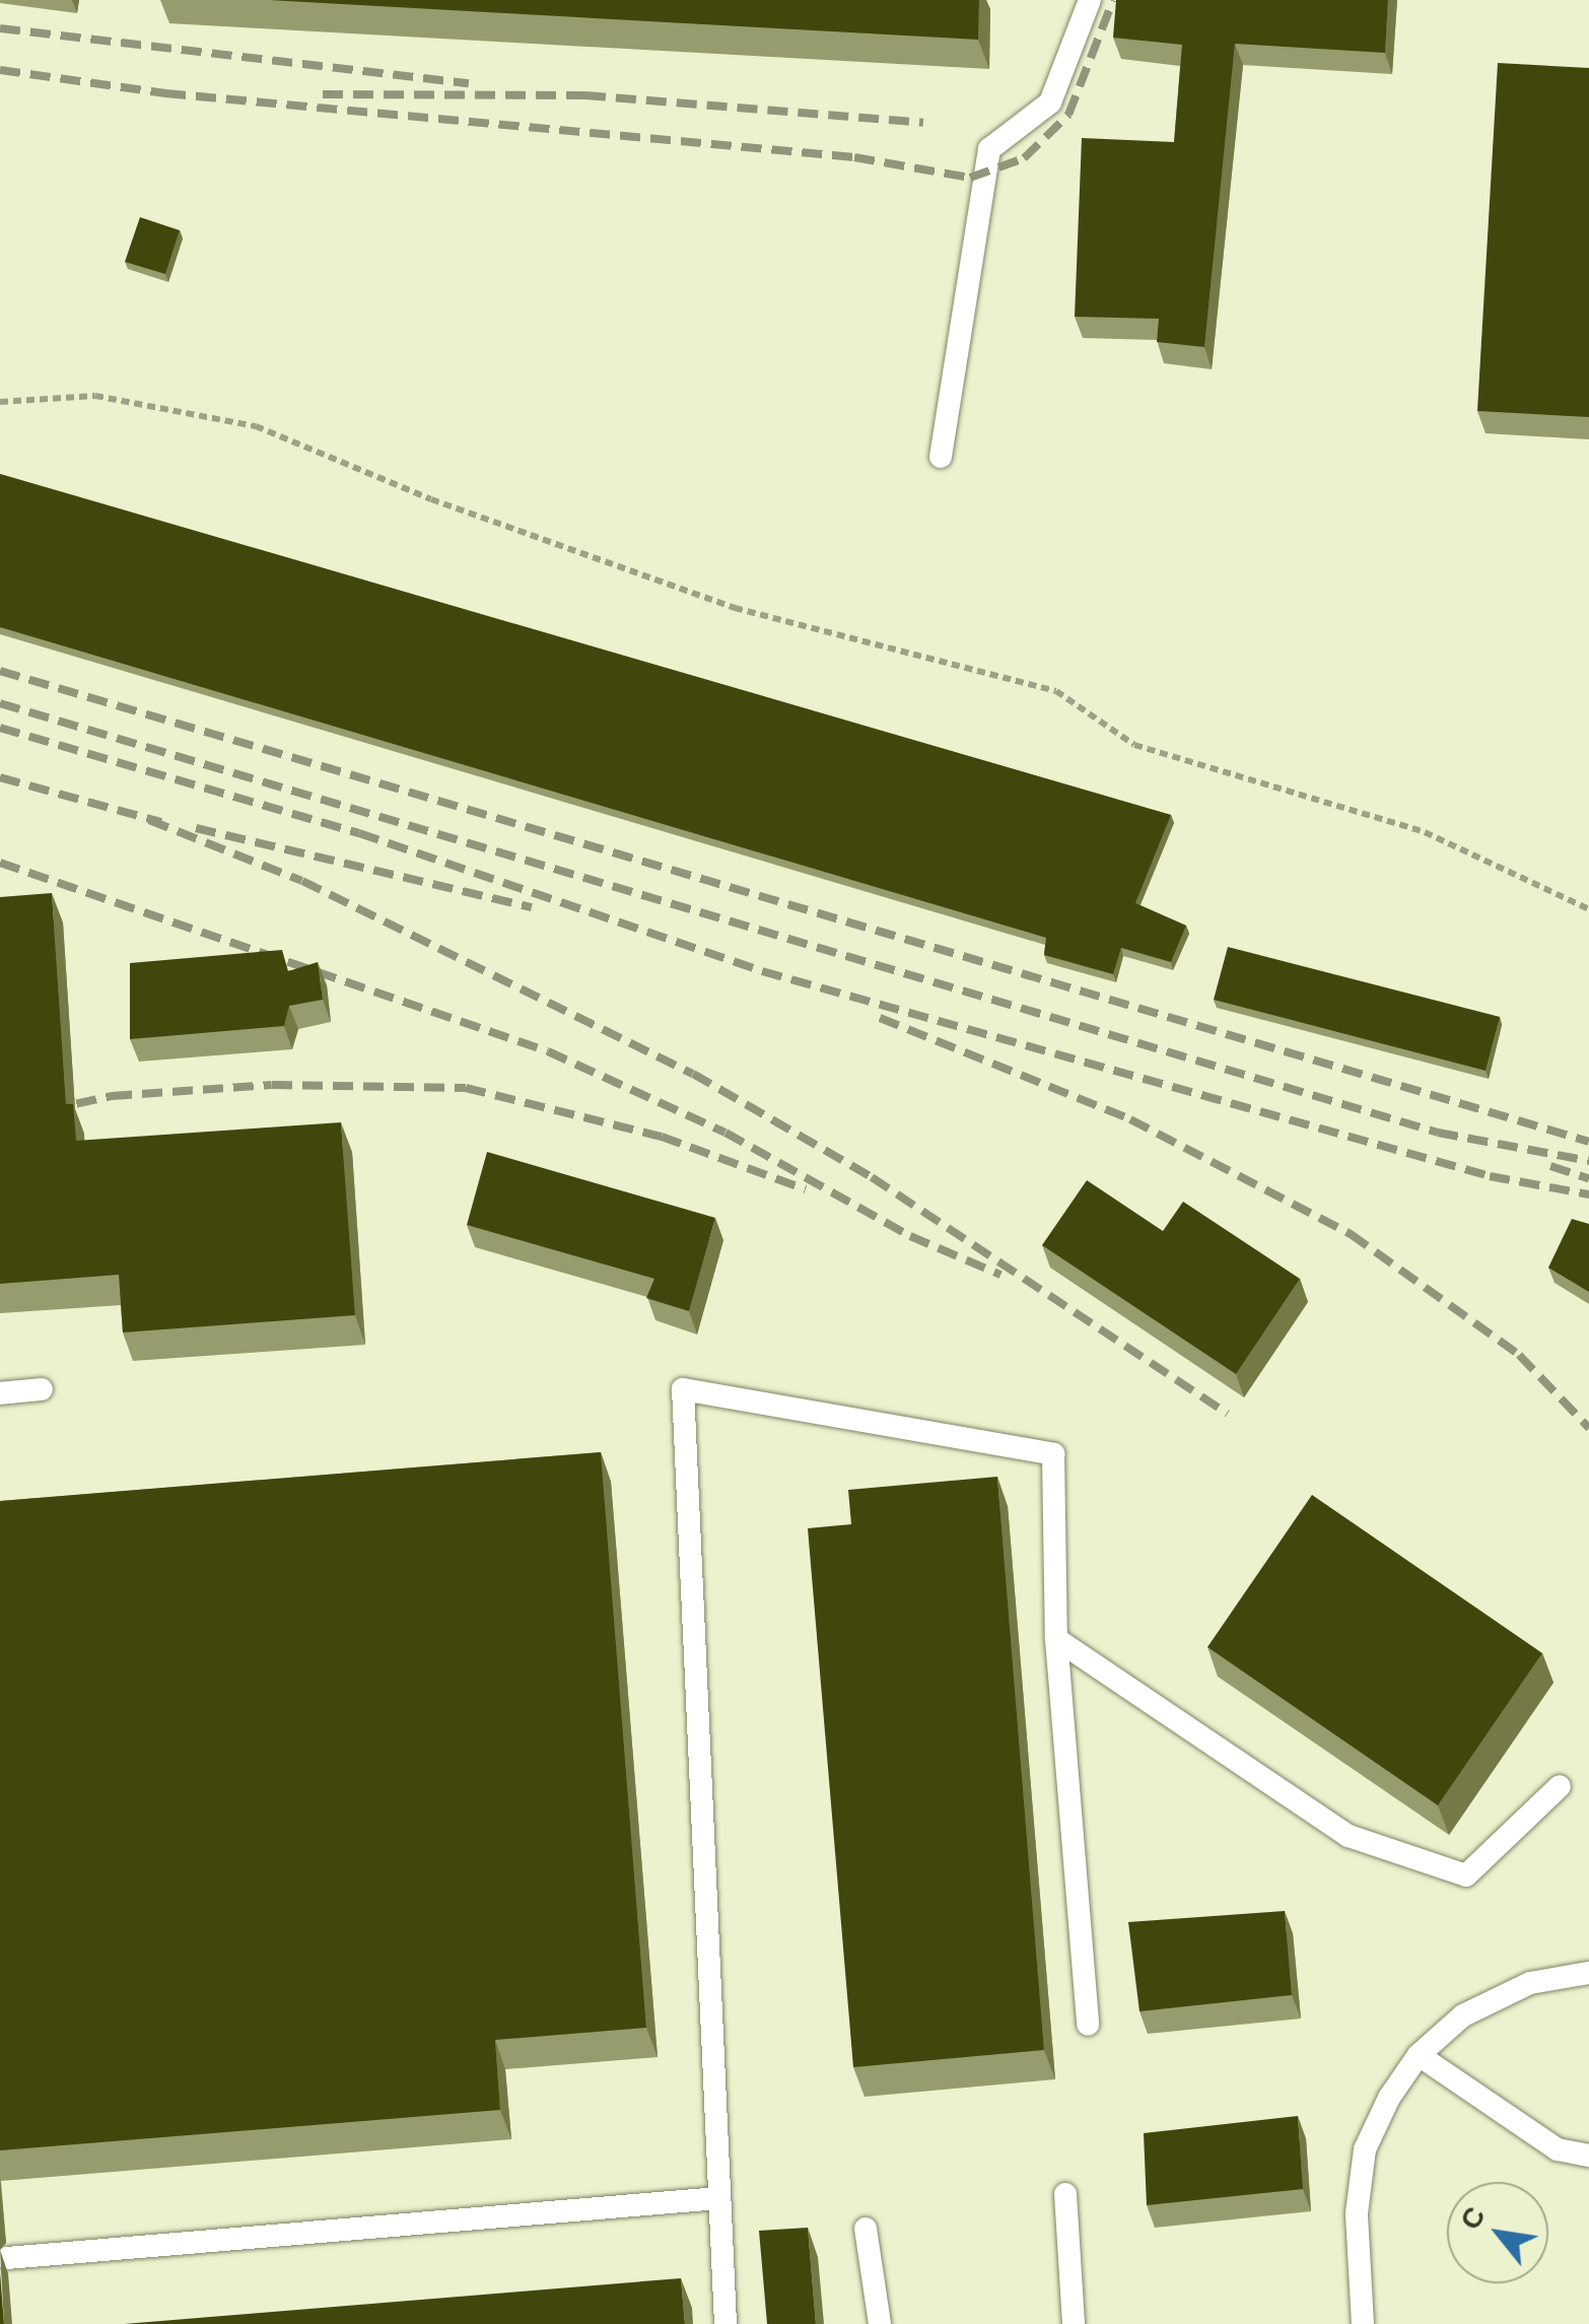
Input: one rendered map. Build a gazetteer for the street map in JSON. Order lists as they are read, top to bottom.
{
  "north": "top left"
}
